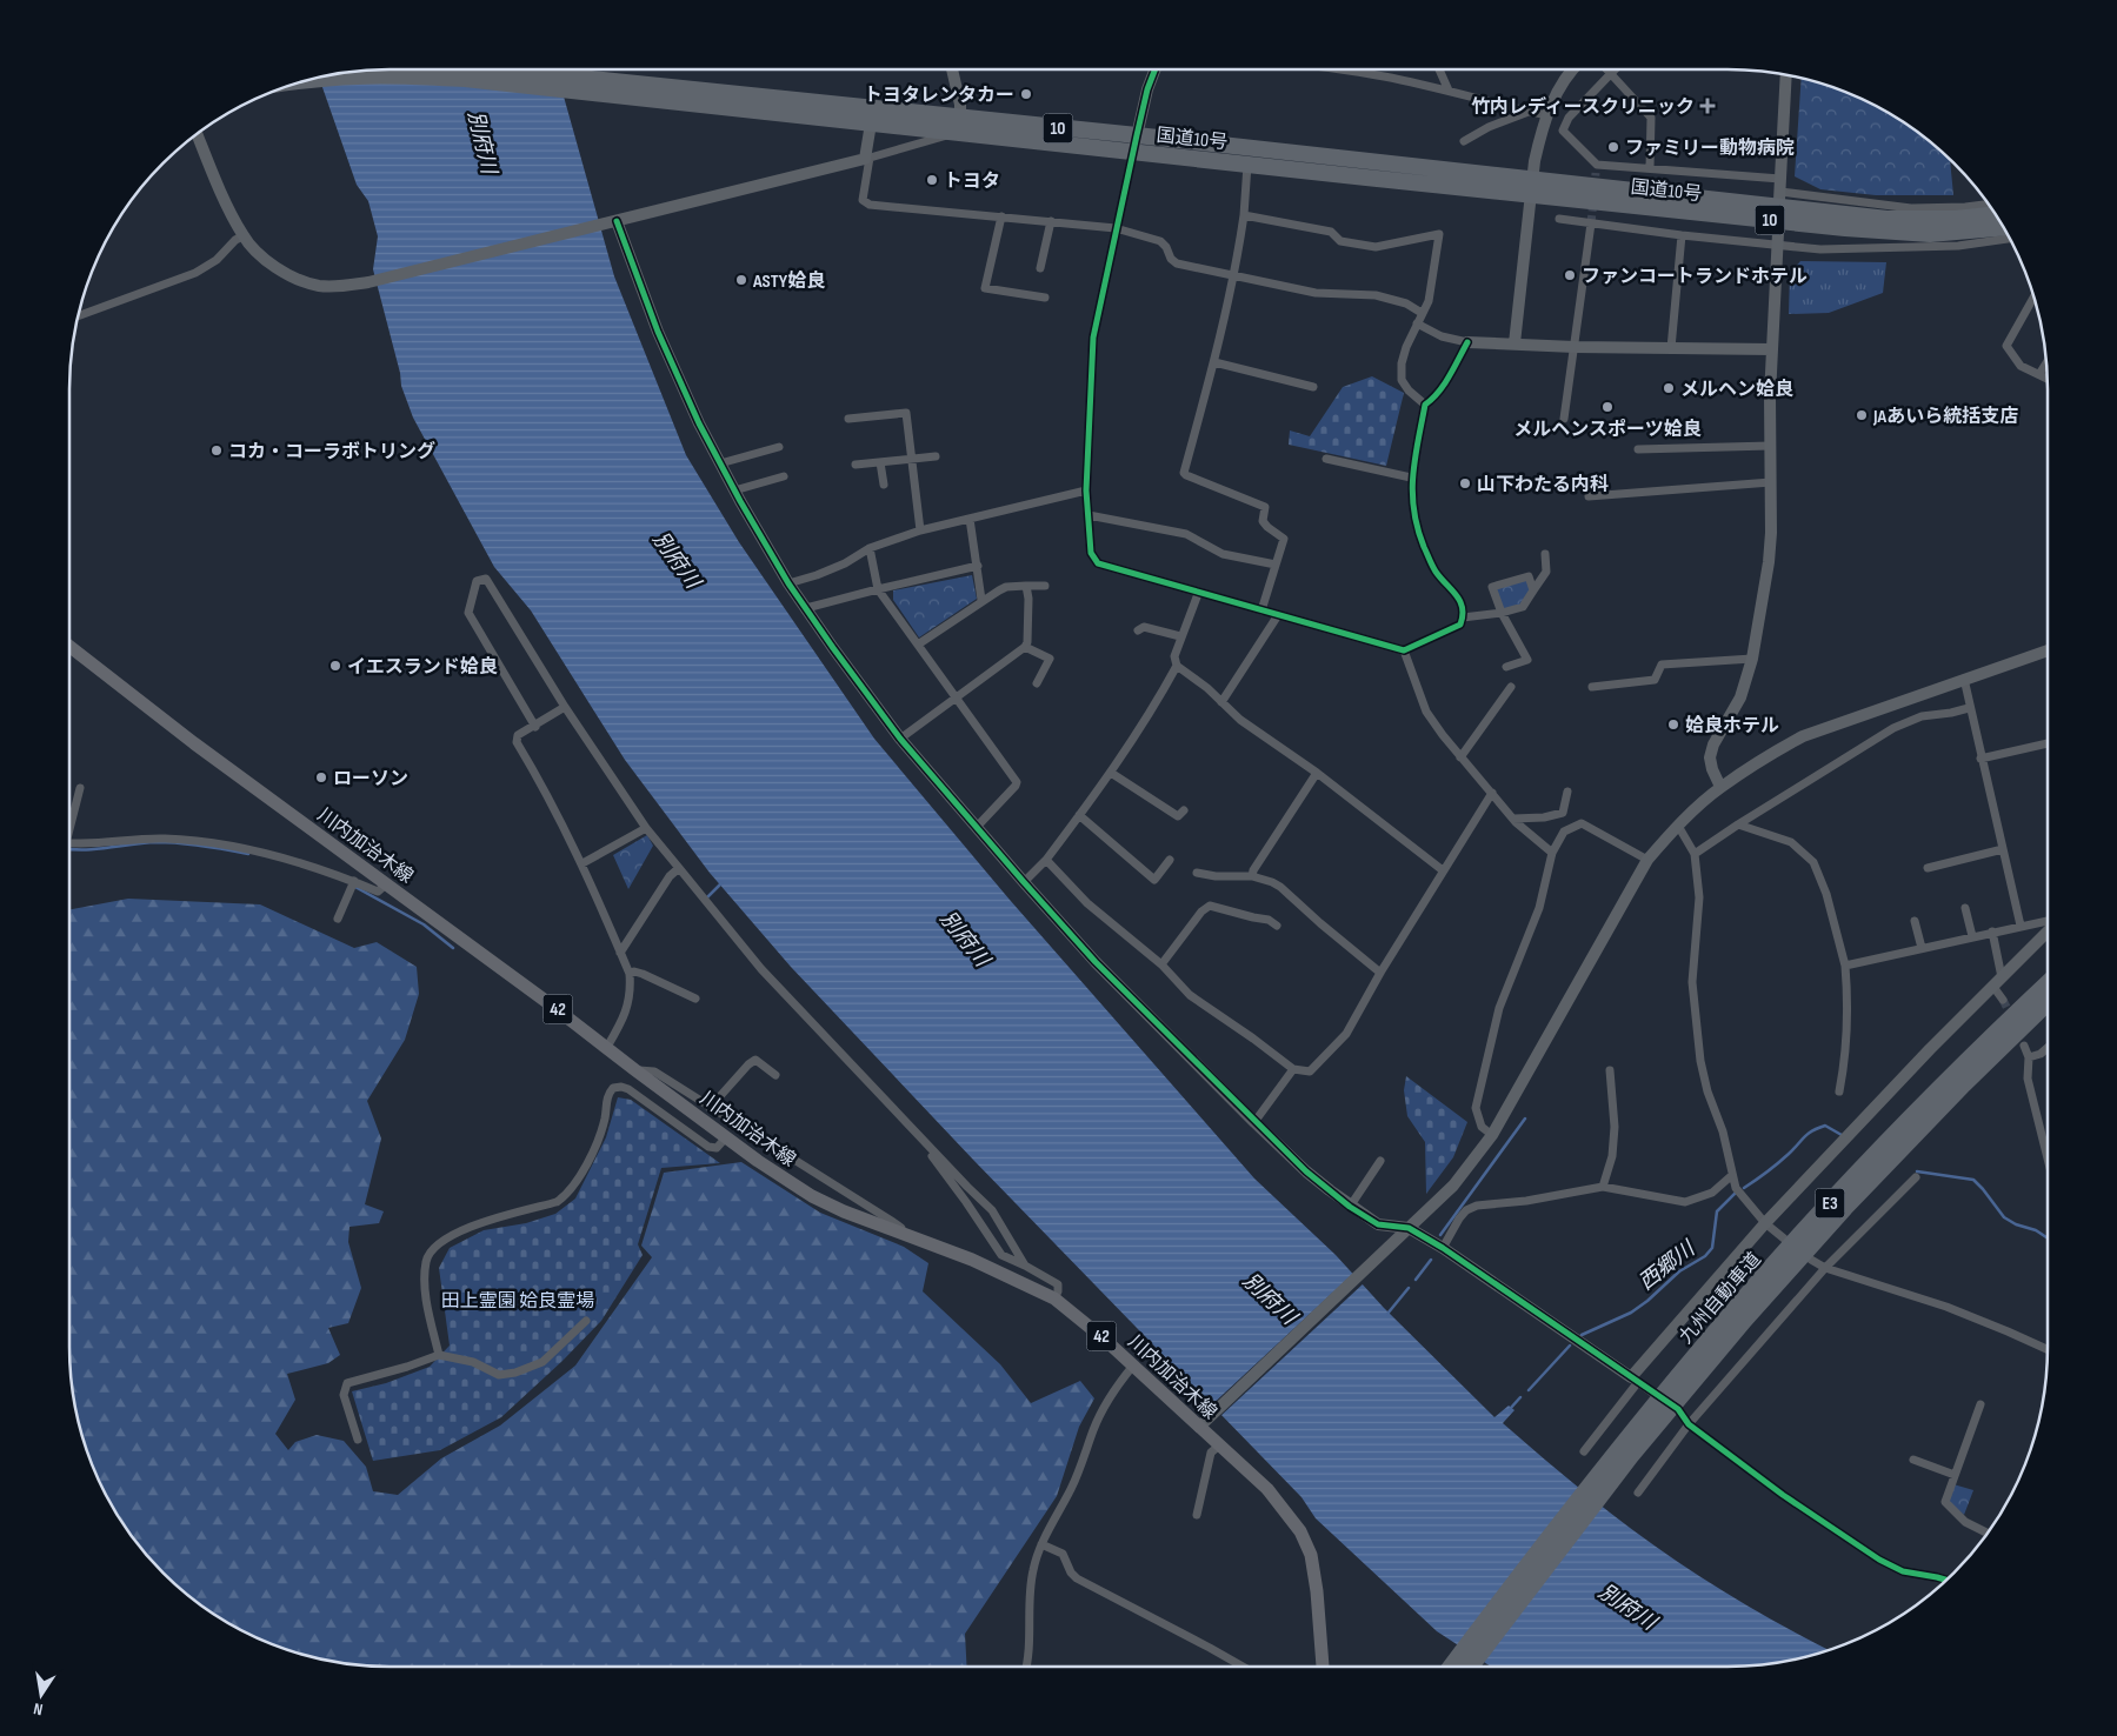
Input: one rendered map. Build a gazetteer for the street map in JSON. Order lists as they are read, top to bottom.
{
  "streets": {
    "highway": [
      "10",
      "国道10号",
      "E3",
      "九州自動車道"
    ],
    "main road": ["川内加治木線", "42"]
  },
  "water": ["別府川", "西郷川"],
  "parks": ["田上霊園 姶良霊場"],
  "places": {
    "other": [
      "トヨタレンタカー",
      "ファミリー動物病院",
      "トヨタ",
      "ファンコートランドホテル",
      "ASTY姶良",
      "メルヘン姶良",
      "メルヘンスポーツ姶良",
      "JAあいら統括支店",
      "コカ・コーラボトリング",
      "山下わたる内科",
      "イエスランド姶良",
      "姶良ホテル",
      "ローソン"
    ],
    "health": ["竹内レディースクリニック"]
  },
  "north": "bottom"
}
